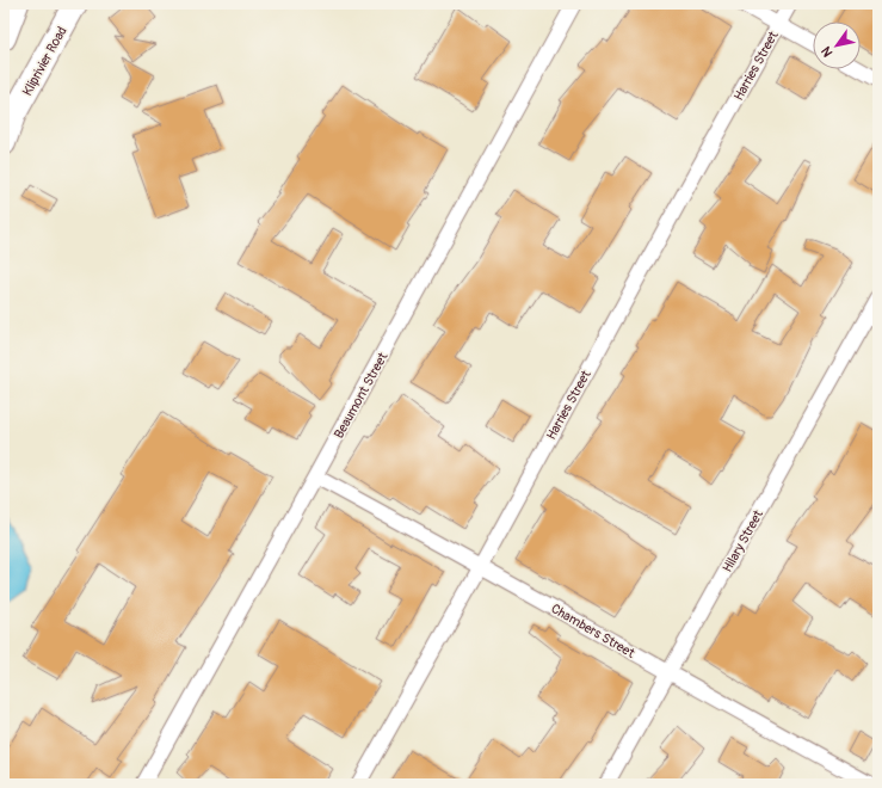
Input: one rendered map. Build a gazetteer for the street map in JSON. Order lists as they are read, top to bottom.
{
  "streets": {
    "main road": ["Kliprivier Road"],
    "street": [
      "Harries Street",
      "Beaumont Street",
      "Hilary Street",
      "Chambers Street"
    ]
  },
  "crossings": [
    ["Harries Street", "Chambers Street"],
    ["Beaumont Street", "Chambers Street"],
    ["Hilary Street", "Chambers Street"]
  ],
  "north": "bottom left"
}
